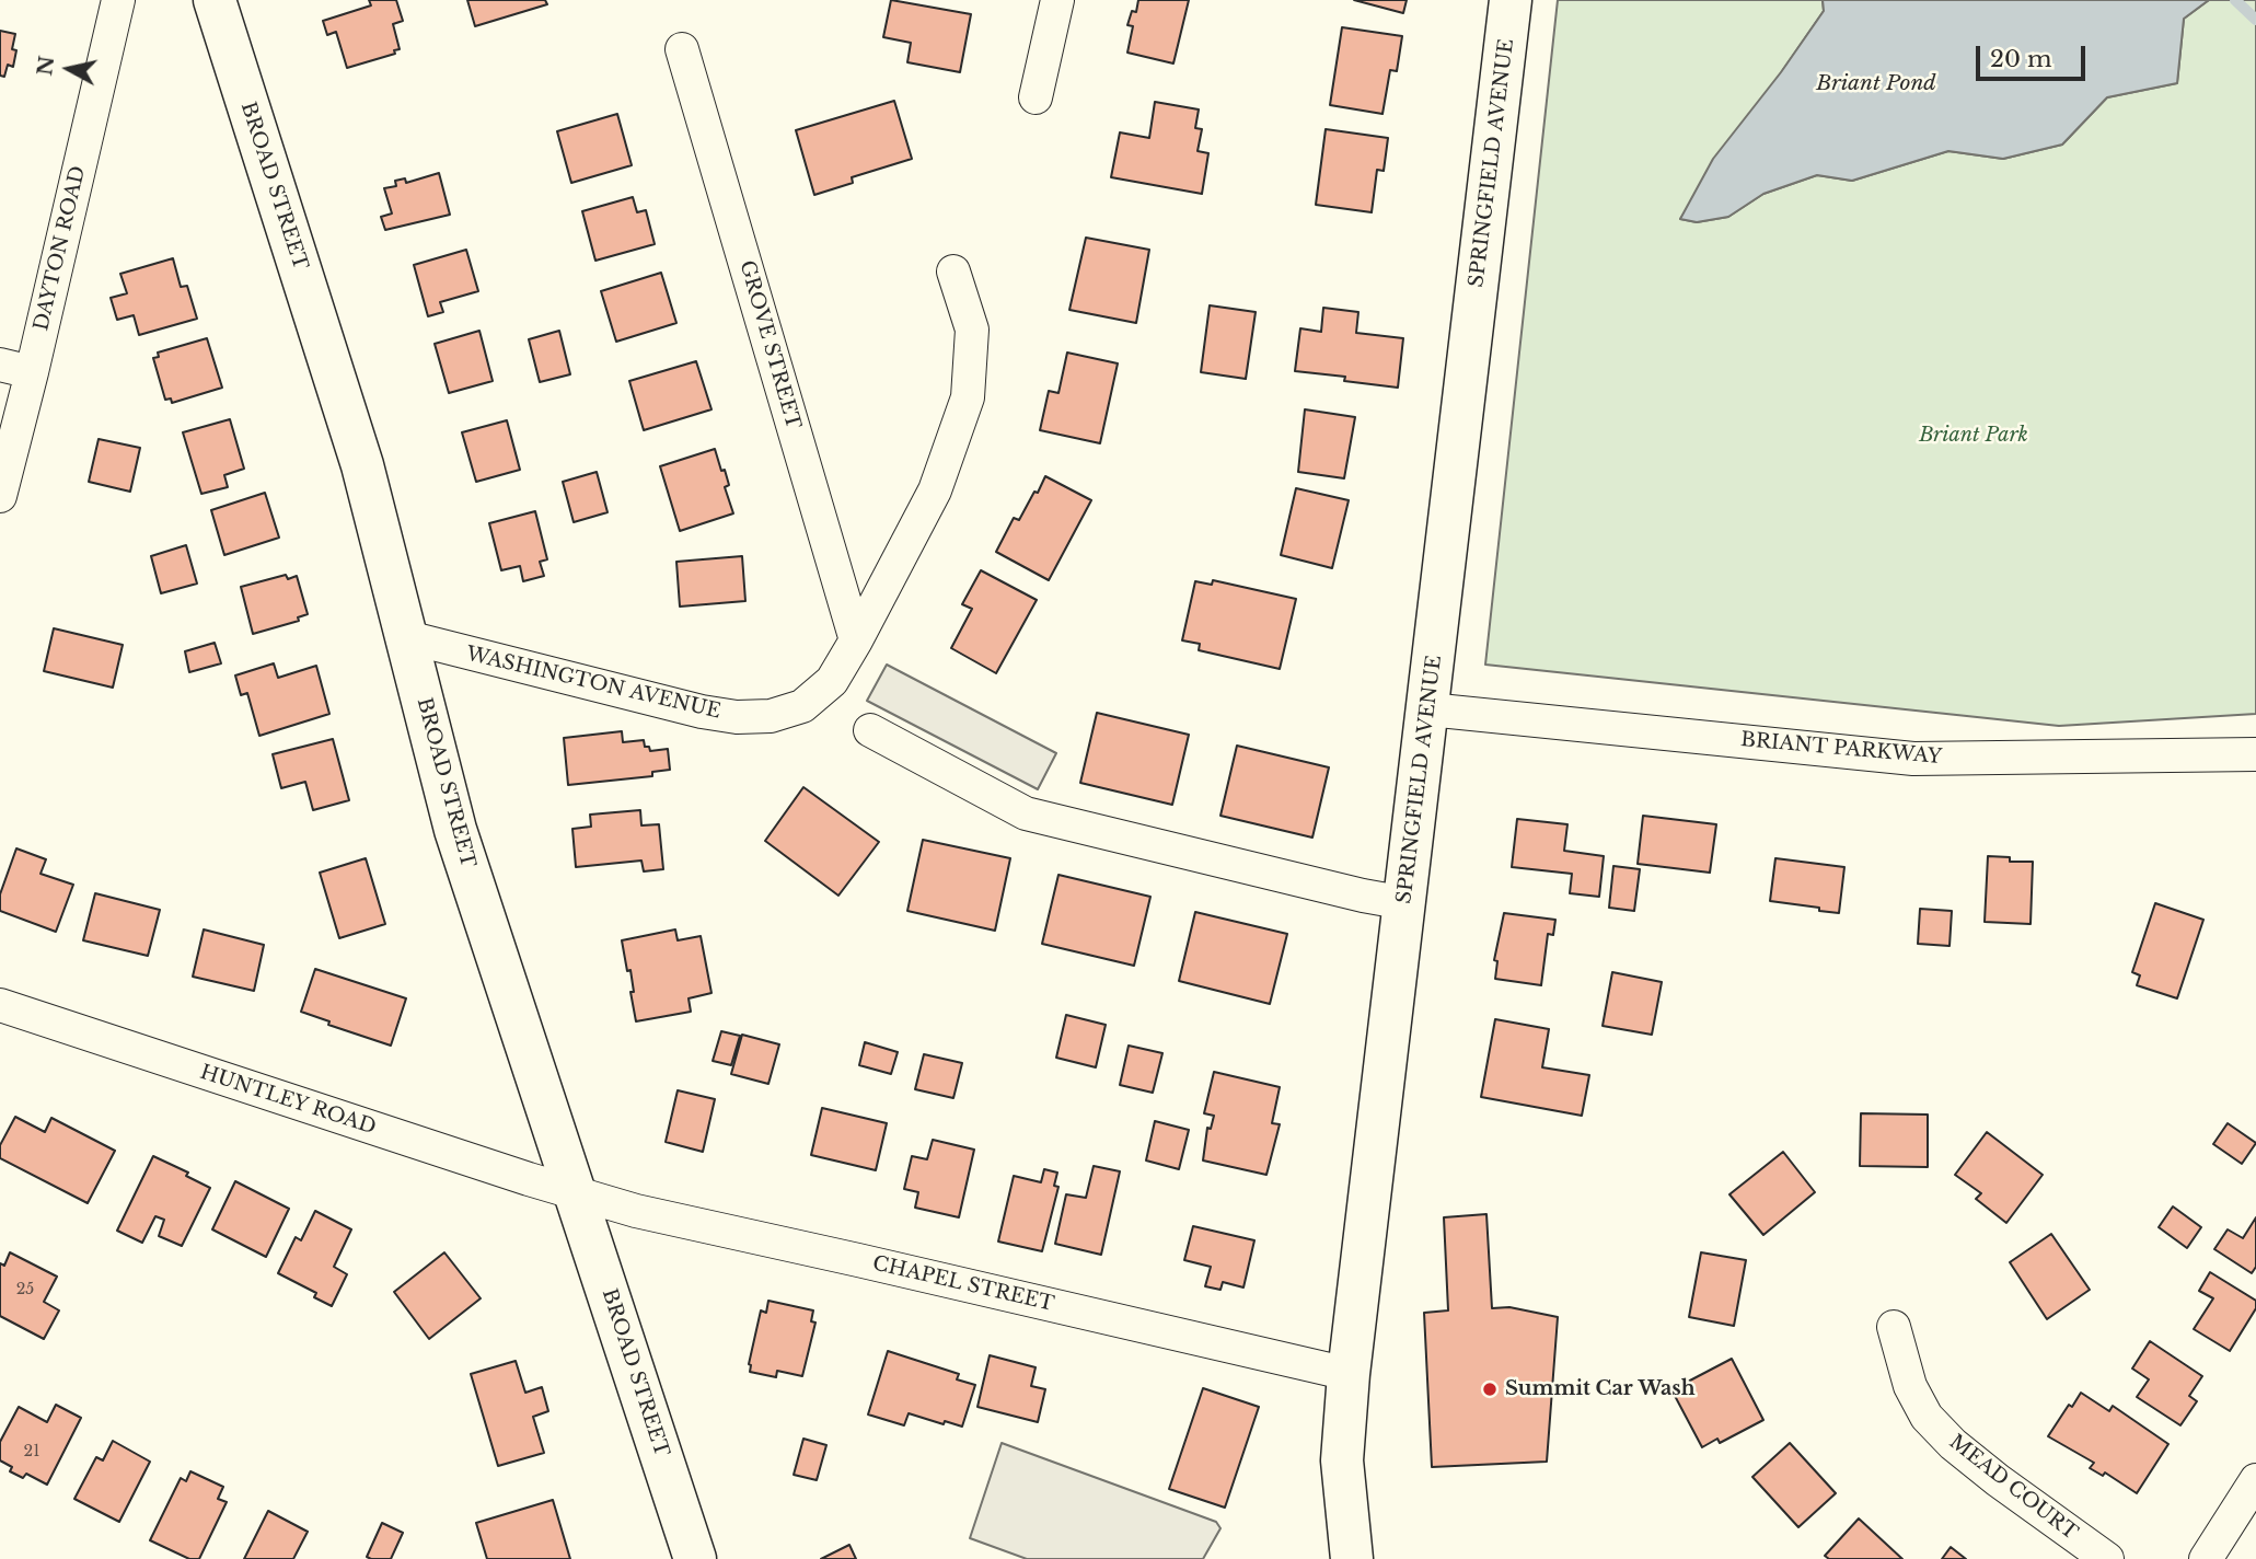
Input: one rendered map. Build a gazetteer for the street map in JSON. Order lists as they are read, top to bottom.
{
  "streets": {
    "main road": ["SPRINGFIELD AVENUE", "BROAD STREET"],
    "street": [
      "DAYTON ROAD",
      "GROVE STREET",
      "WASHINGTON AVENUE",
      "BRIANT PARKWAY",
      "HUNTLEY ROAD",
      "CHAPEL STREET",
      "MEAD COURT"
    ]
  },
  "crossings": [
    ["SPRINGFIELD AVENUE", "BRIANT PARKWAY"],
    ["SPRINGFIELD AVENUE", "CHAPEL STREET"],
    ["BROAD STREET", "WASHINGTON AVENUE"],
    ["BROAD STREET", "HUNTLEY ROAD"],
    ["BROAD STREET", "CHAPEL STREET"],
    ["GROVE STREET", "WASHINGTON AVENUE"],
    ["HUNTLEY ROAD", "CHAPEL STREET"]
  ],
  "water": ["Briant Pond"],
  "parks": ["Briant Park"],
  "places": ["Summit Car Wash"],
  "house_numbers": ["25", "21"],
  "scale_bar": "20 m",
  "north": "left"
}
